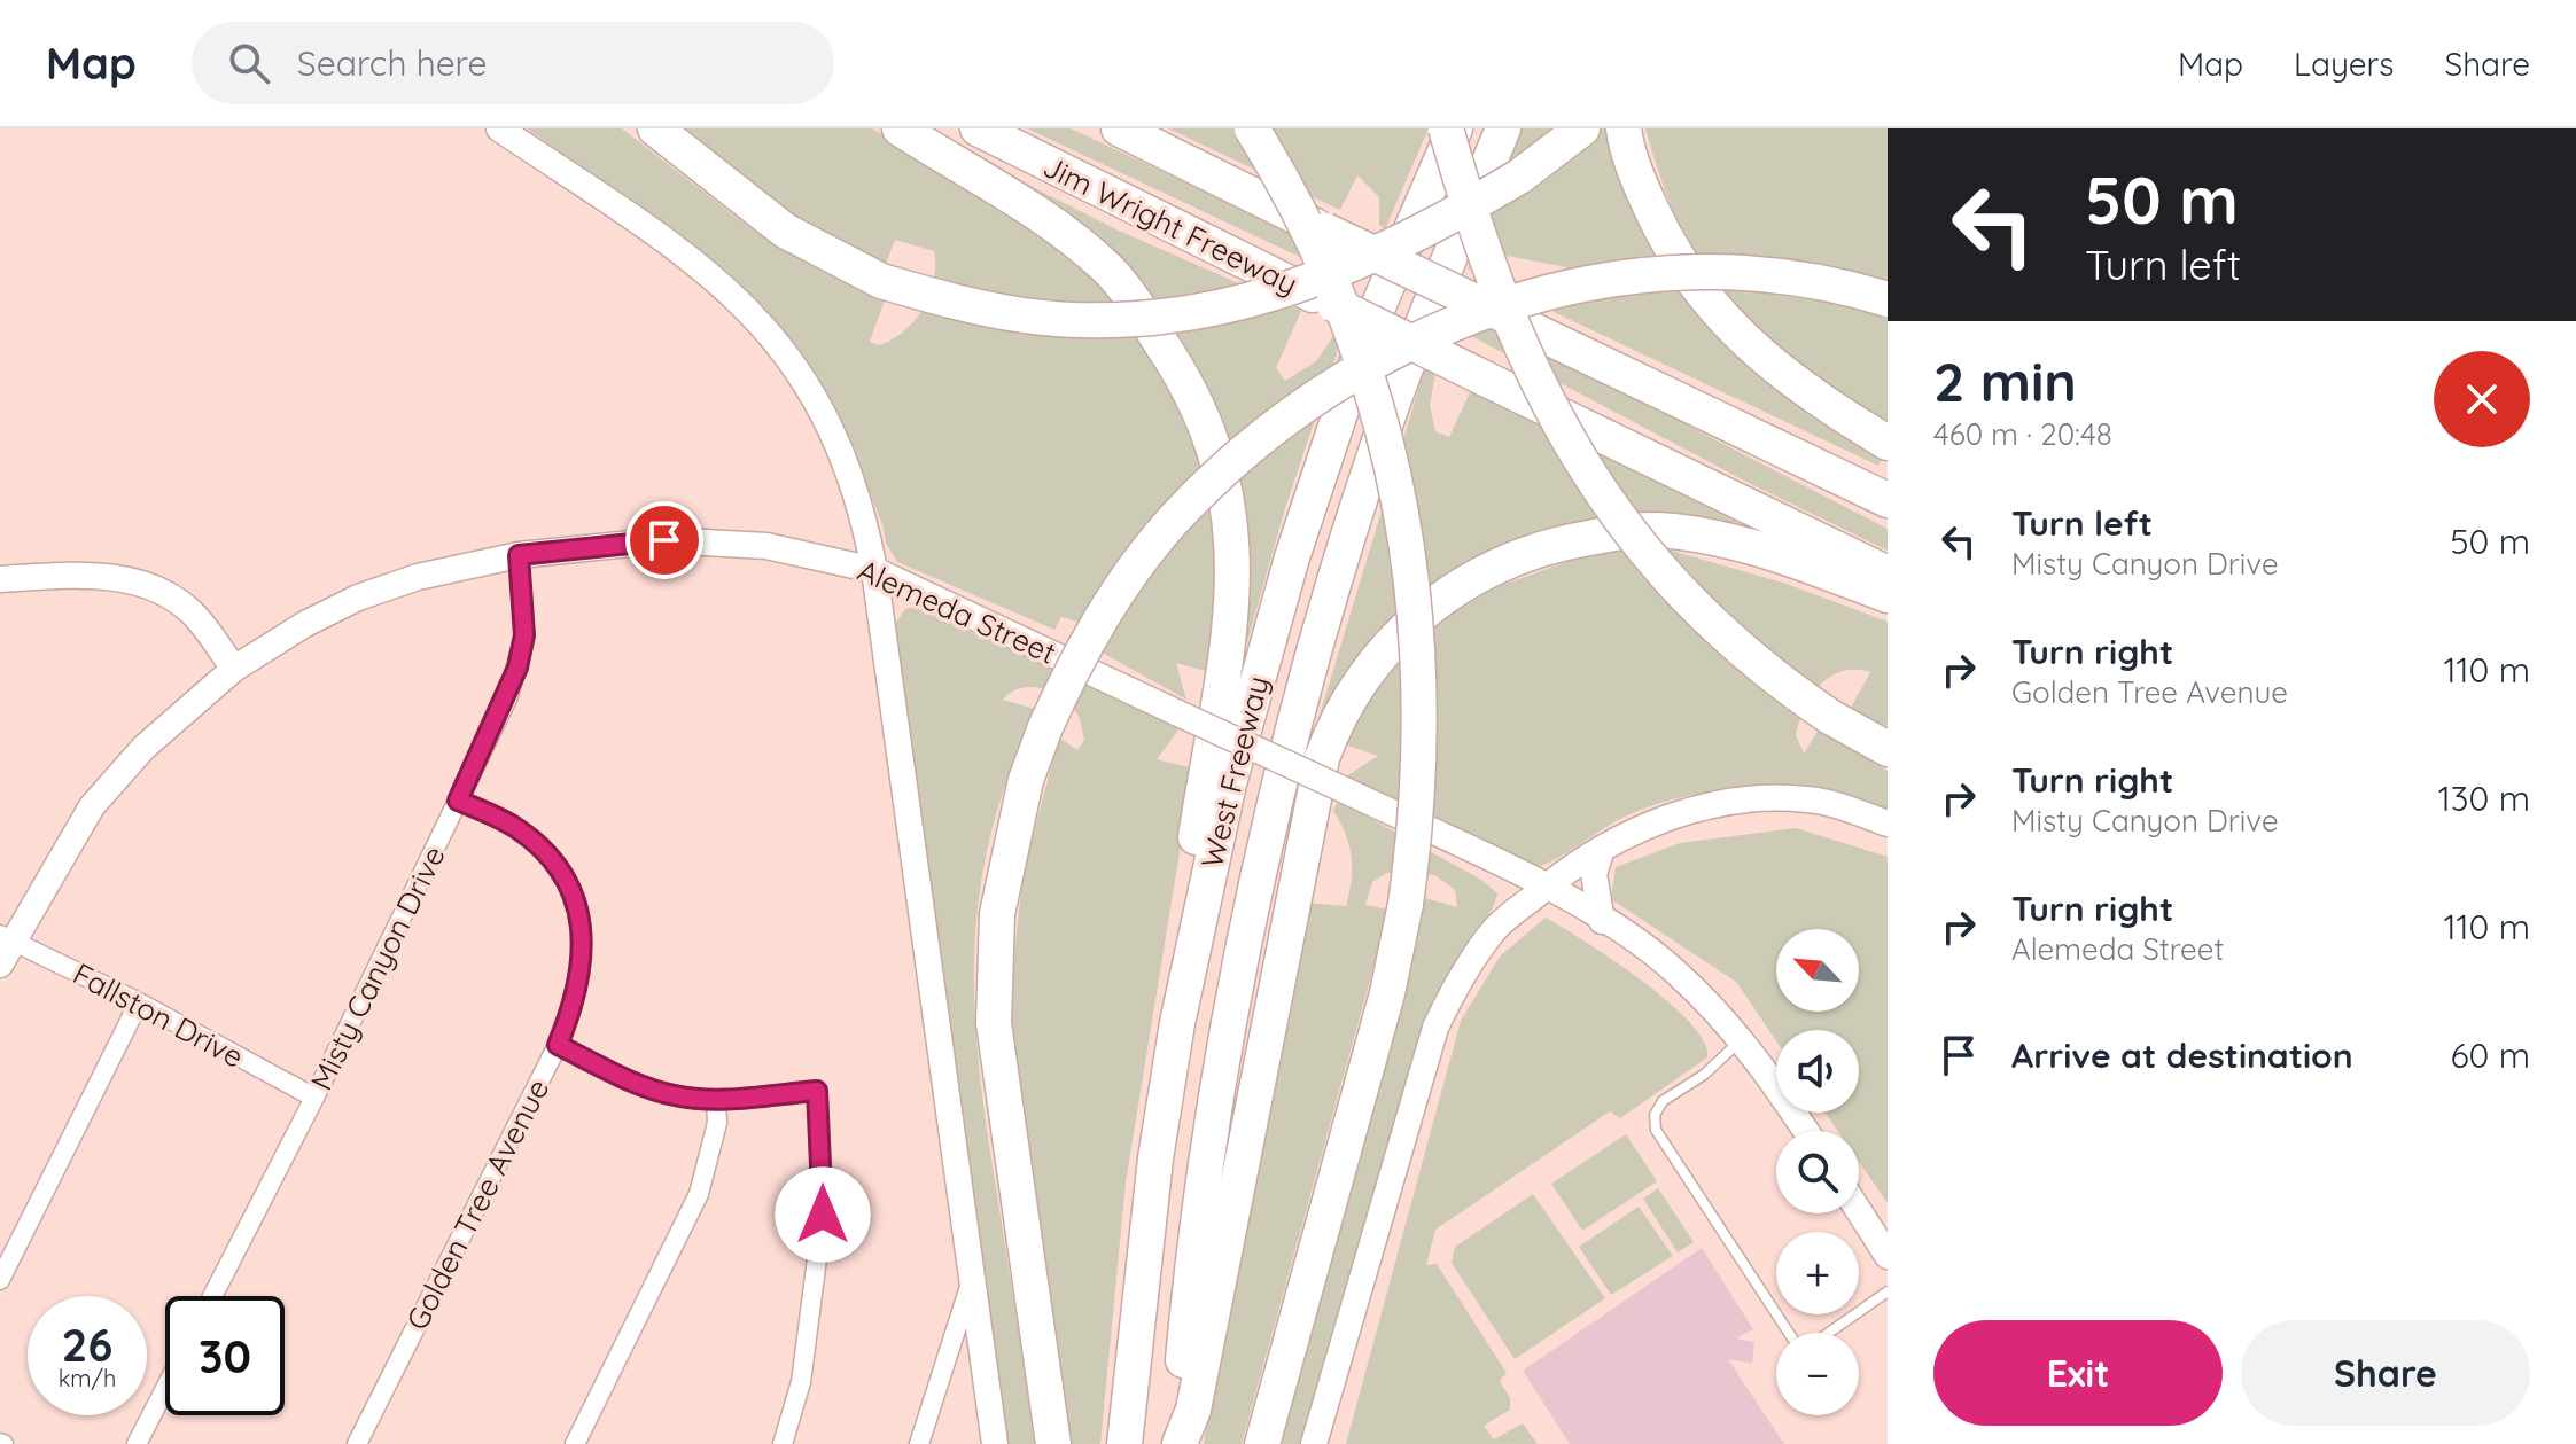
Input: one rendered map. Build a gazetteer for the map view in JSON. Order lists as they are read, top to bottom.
{
  "streets": {
    "highway": ["Jim Wright Freeway", "West Freeway"],
    "main road": ["Alemeda Street"],
    "street": ["Misty Canyon Drive", "Fallston Drive", "Golden Tree Avenue"]
  },
  "crossings": [
    ["Alemeda Street", "Misty Canyon Drive"],
    ["Alemeda Street", "Fallston Drive"],
    ["Misty Canyon Drive", "Fallston Drive"],
    ["Misty Canyon Drive", "Golden Tree Avenue"]
  ],
  "north": "top left",
  "page": {
    "header": "Map",
    "search": "Search here",
    "nav": ["Map", "Layers", "Share"],
    "turn": ["50 m", "Turn left"],
    "heading": ["2 min", "460 m · 20:48"],
    "list": [
      {
        "name": "Turn left",
        "note": "Misty Canyon Drive",
        "value": "50 m"
      },
      {
        "name": "Turn right",
        "note": "Golden Tree Avenue",
        "value": "110 m"
      },
      {
        "name": "Turn right",
        "note": "Misty Canyon Drive",
        "value": "130 m"
      },
      {
        "name": "Turn right",
        "note": "Alemeda Street",
        "value": "110 m"
      },
      {
        "name": "Arrive at destination",
        "value": "60 m"
      }
    ],
    "map_buttons": ["+", "−"],
    "speed": "26 km/h",
    "limit": "30",
    "buttons": ["Exit", "Share"]
  }
}
